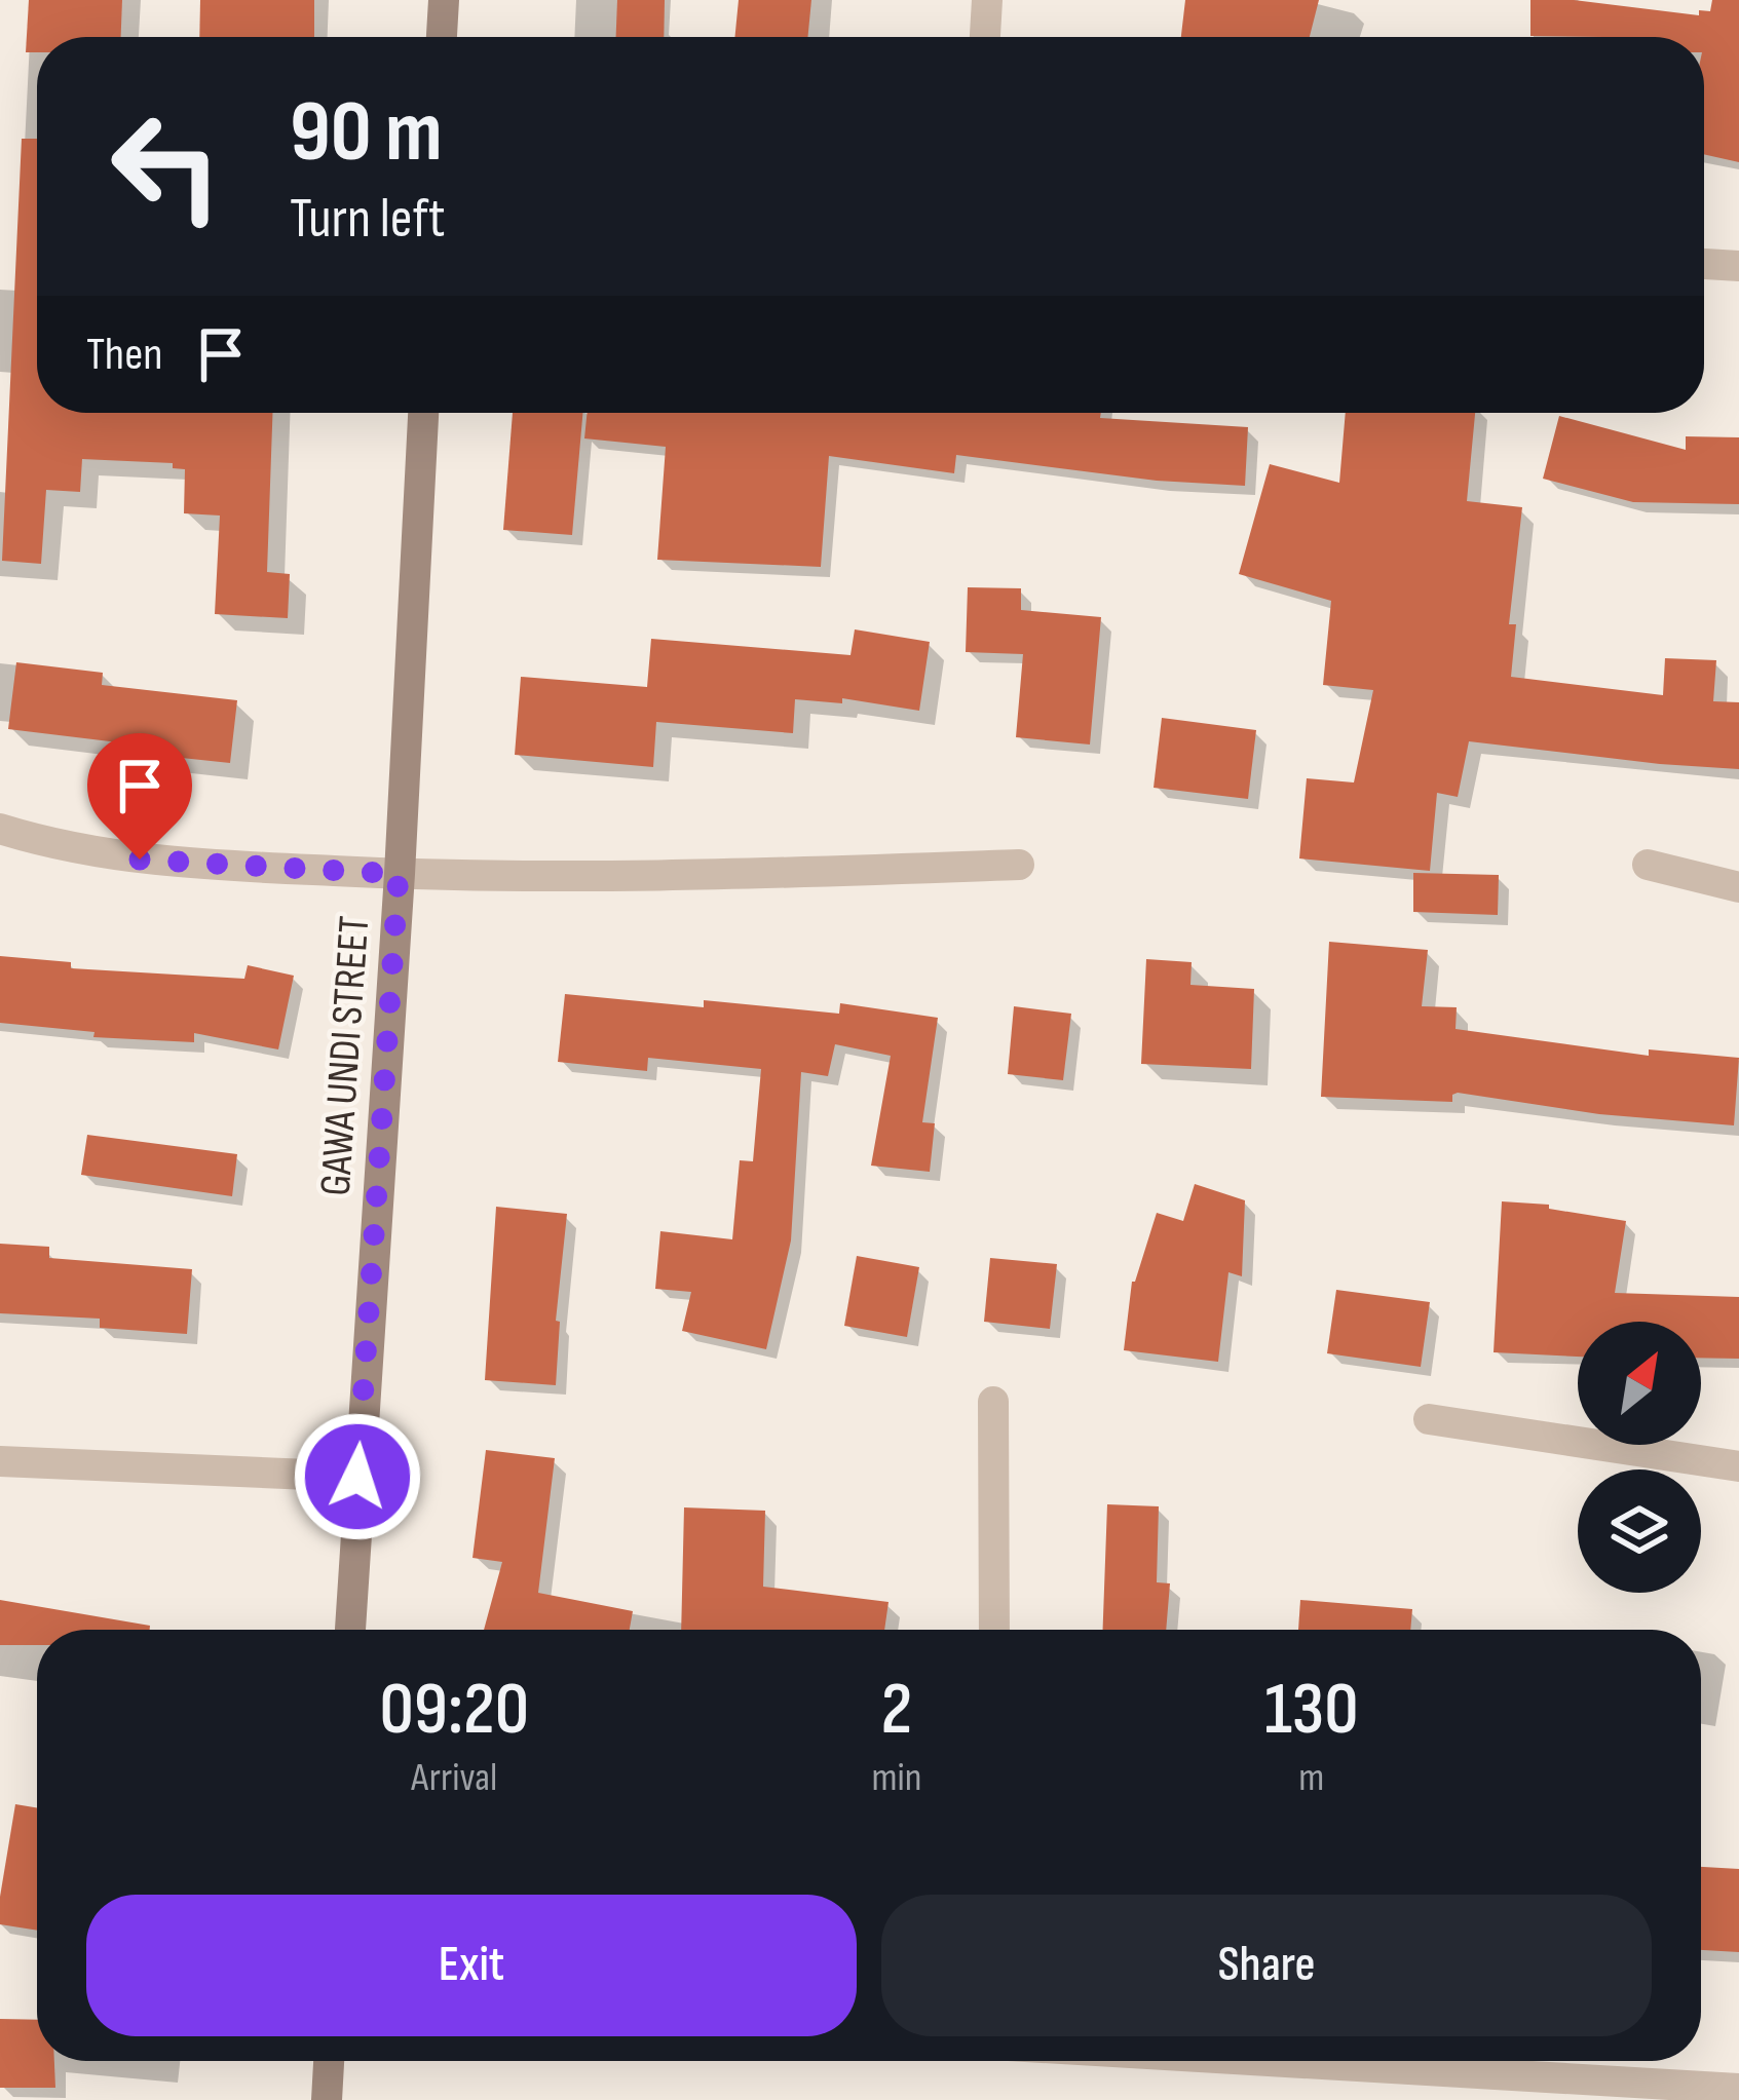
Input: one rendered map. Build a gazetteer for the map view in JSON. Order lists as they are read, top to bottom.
{
  "streets": {
    "street": ["GAWA UNDI STREET"]
  },
  "north": "top right",
  "page": {
    "turn": ["90 m", "Turn left"],
    "then": "Then",
    "eta": [
      "09:20",
      "Arrival",
      "2",
      "min",
      "130",
      "m"
    ],
    "buttons": ["Exit", "Share"]
  }
}
